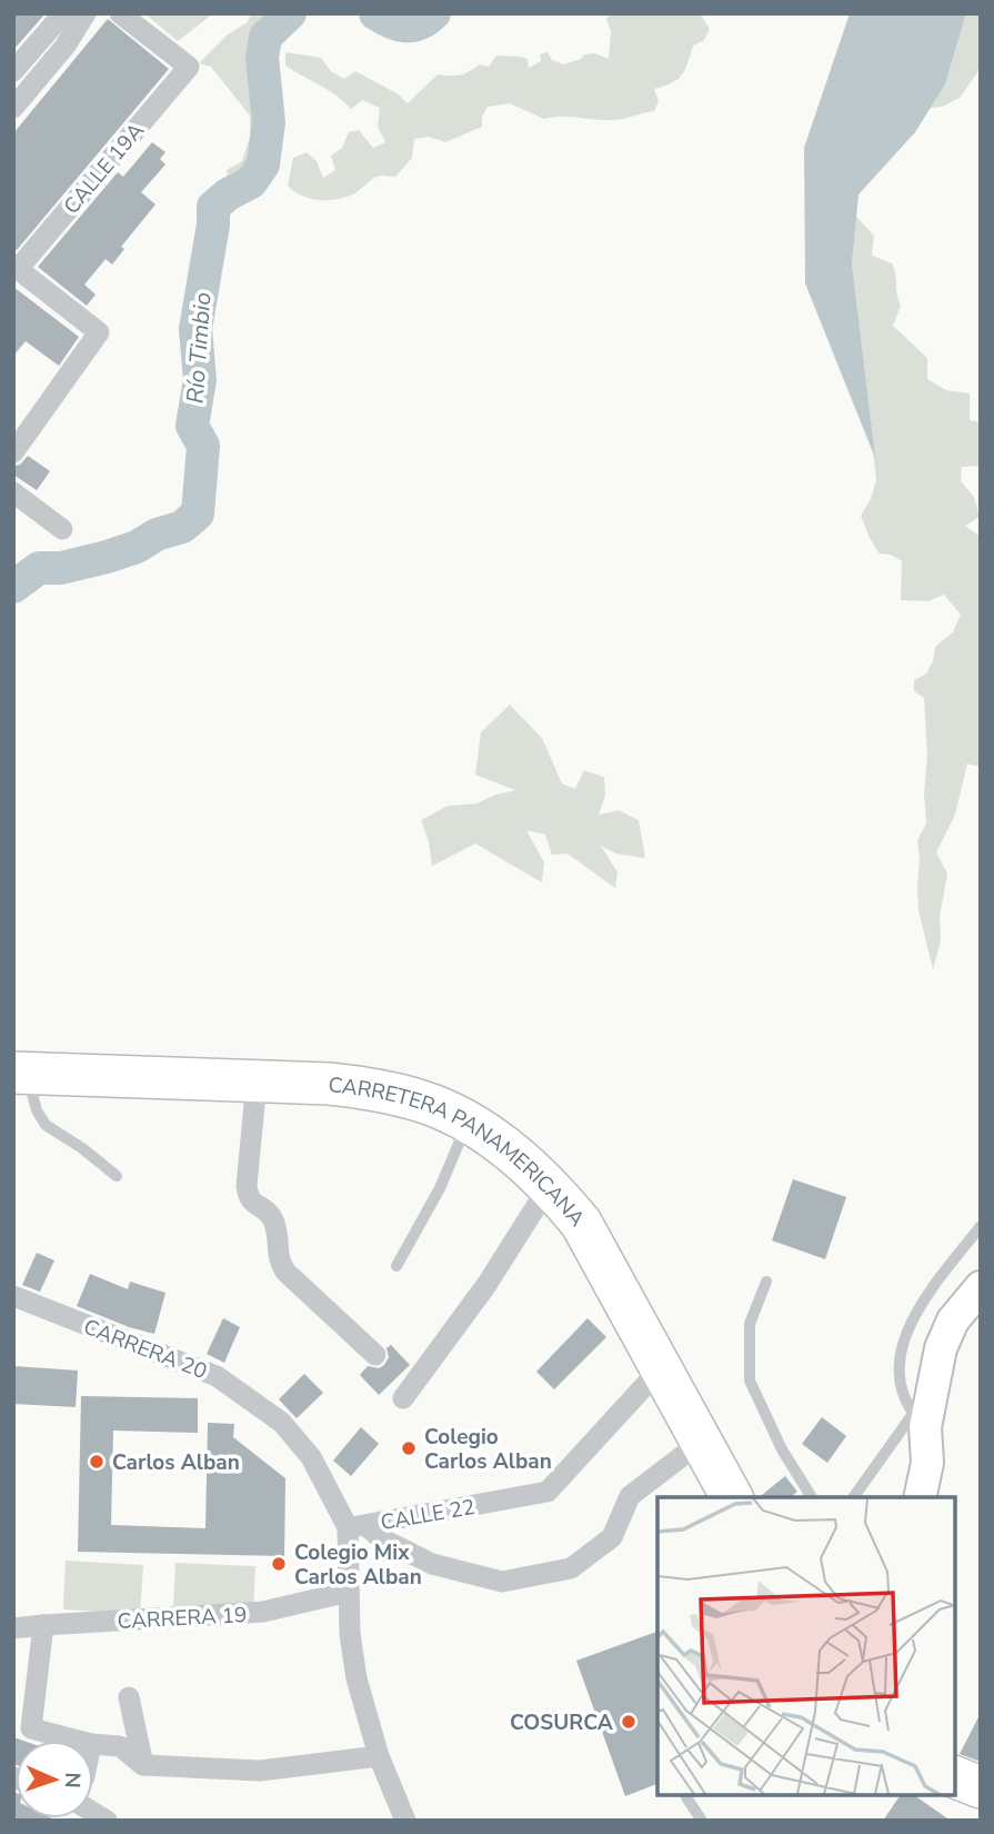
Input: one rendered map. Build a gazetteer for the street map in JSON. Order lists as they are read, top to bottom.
{
  "streets": {
    "highway": ["CARRETERA PANAMERICANA"],
    "street": [
      "CALLE 19A",
      "CARRERA 20",
      "CALLE 22",
      "CARRERA 19"
    ]
  },
  "crossings": [
    ["CARRETERA PANAMERICANA", "CALLE 22"],
    ["CARRERA 20", "CALLE 22"]
  ],
  "water": ["Río Timbio"],
  "places": [
    "Colegio Carlos Alban",
    "Carlos Alban",
    "Colegio Mix Carlos Alban",
    "COSURCA"
  ],
  "north": "right"
}
